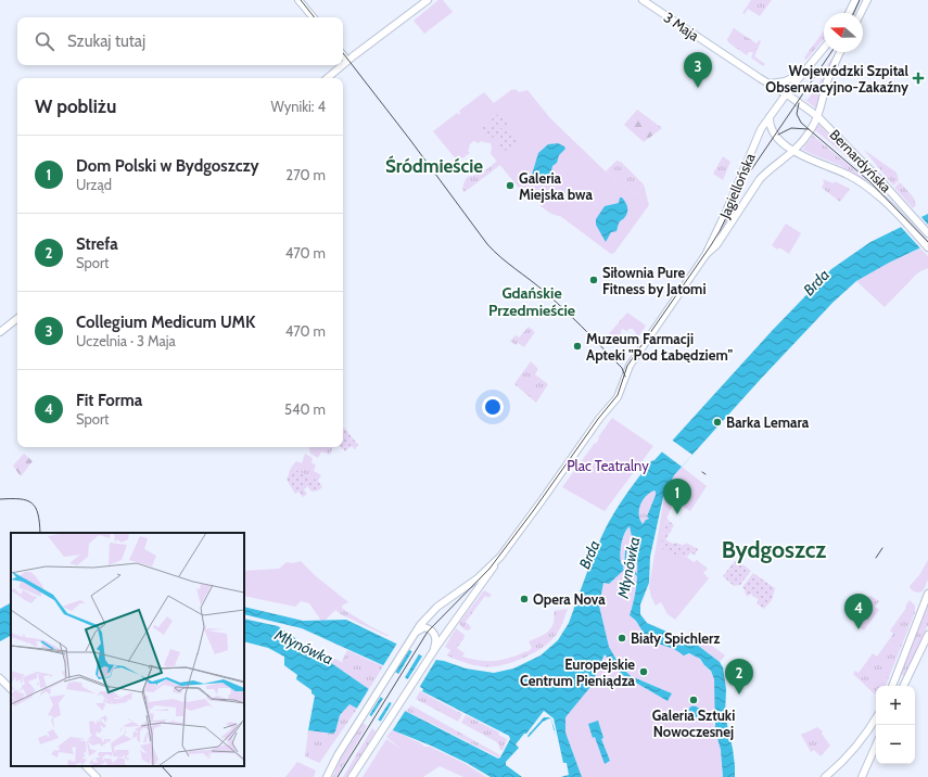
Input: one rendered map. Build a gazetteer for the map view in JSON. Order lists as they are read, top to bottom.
{
  "streets": {
    "street": ["3 Maja", "Bernardyńska", "Jagiellońska"]
  },
  "crossings": [
    ["3 Maja", "Bernardyńska"],
    ["3 Maja", "Jagiellońska"],
    ["Bernardyńska", "Jagiellońska"]
  ],
  "districts": ["Śródmieście", "Gdańskie Przedmieście", "Bydgoszcz"],
  "water": ["Brda", "Młynówka"],
  "parks": ["Plac Teatralny"],
  "places": {
    "health": ["Wojewódzki Szpital Obserwacyjno-Zakaźny"],
    "other": [
      "Galeria Miejska bwa",
      "Siłownia Pure Fitness by Jatomi",
      "Muzeum Farmacji Apteki \"Pod Łabędziem\"",
      "Barka Lemara",
      "Opera Nova",
      "Biały Spichlerz",
      "Europejskie Centrum Pieniądza",
      "Galeria Sztuki Nowoczesnej"
    ]
  },
  "north": "left",
  "page": {
    "search": "Szukaj tutaj",
    "pins": [
      "3",
      "1",
      "4",
      "2"
    ],
    "heading": ["W pobliżu", "Wyniki: 4"],
    "list": [
      {
        "mark": "1",
        "name": "Dom Polski w Bydgoszczy",
        "note": "Urząd",
        "value": "270 m"
      },
      {
        "mark": "2",
        "name": "Strefa",
        "note": "Sport",
        "value": "470 m"
      },
      {
        "mark": "3",
        "name": "Collegium Medicum UMK",
        "note": "Uczelnia · 3 Maja",
        "value": "470 m"
      },
      {
        "mark": "4",
        "name": "Fit Forma",
        "note": "Sport",
        "value": "540 m"
      }
    ],
    "map_buttons": ["+", "−"]
  }
}
